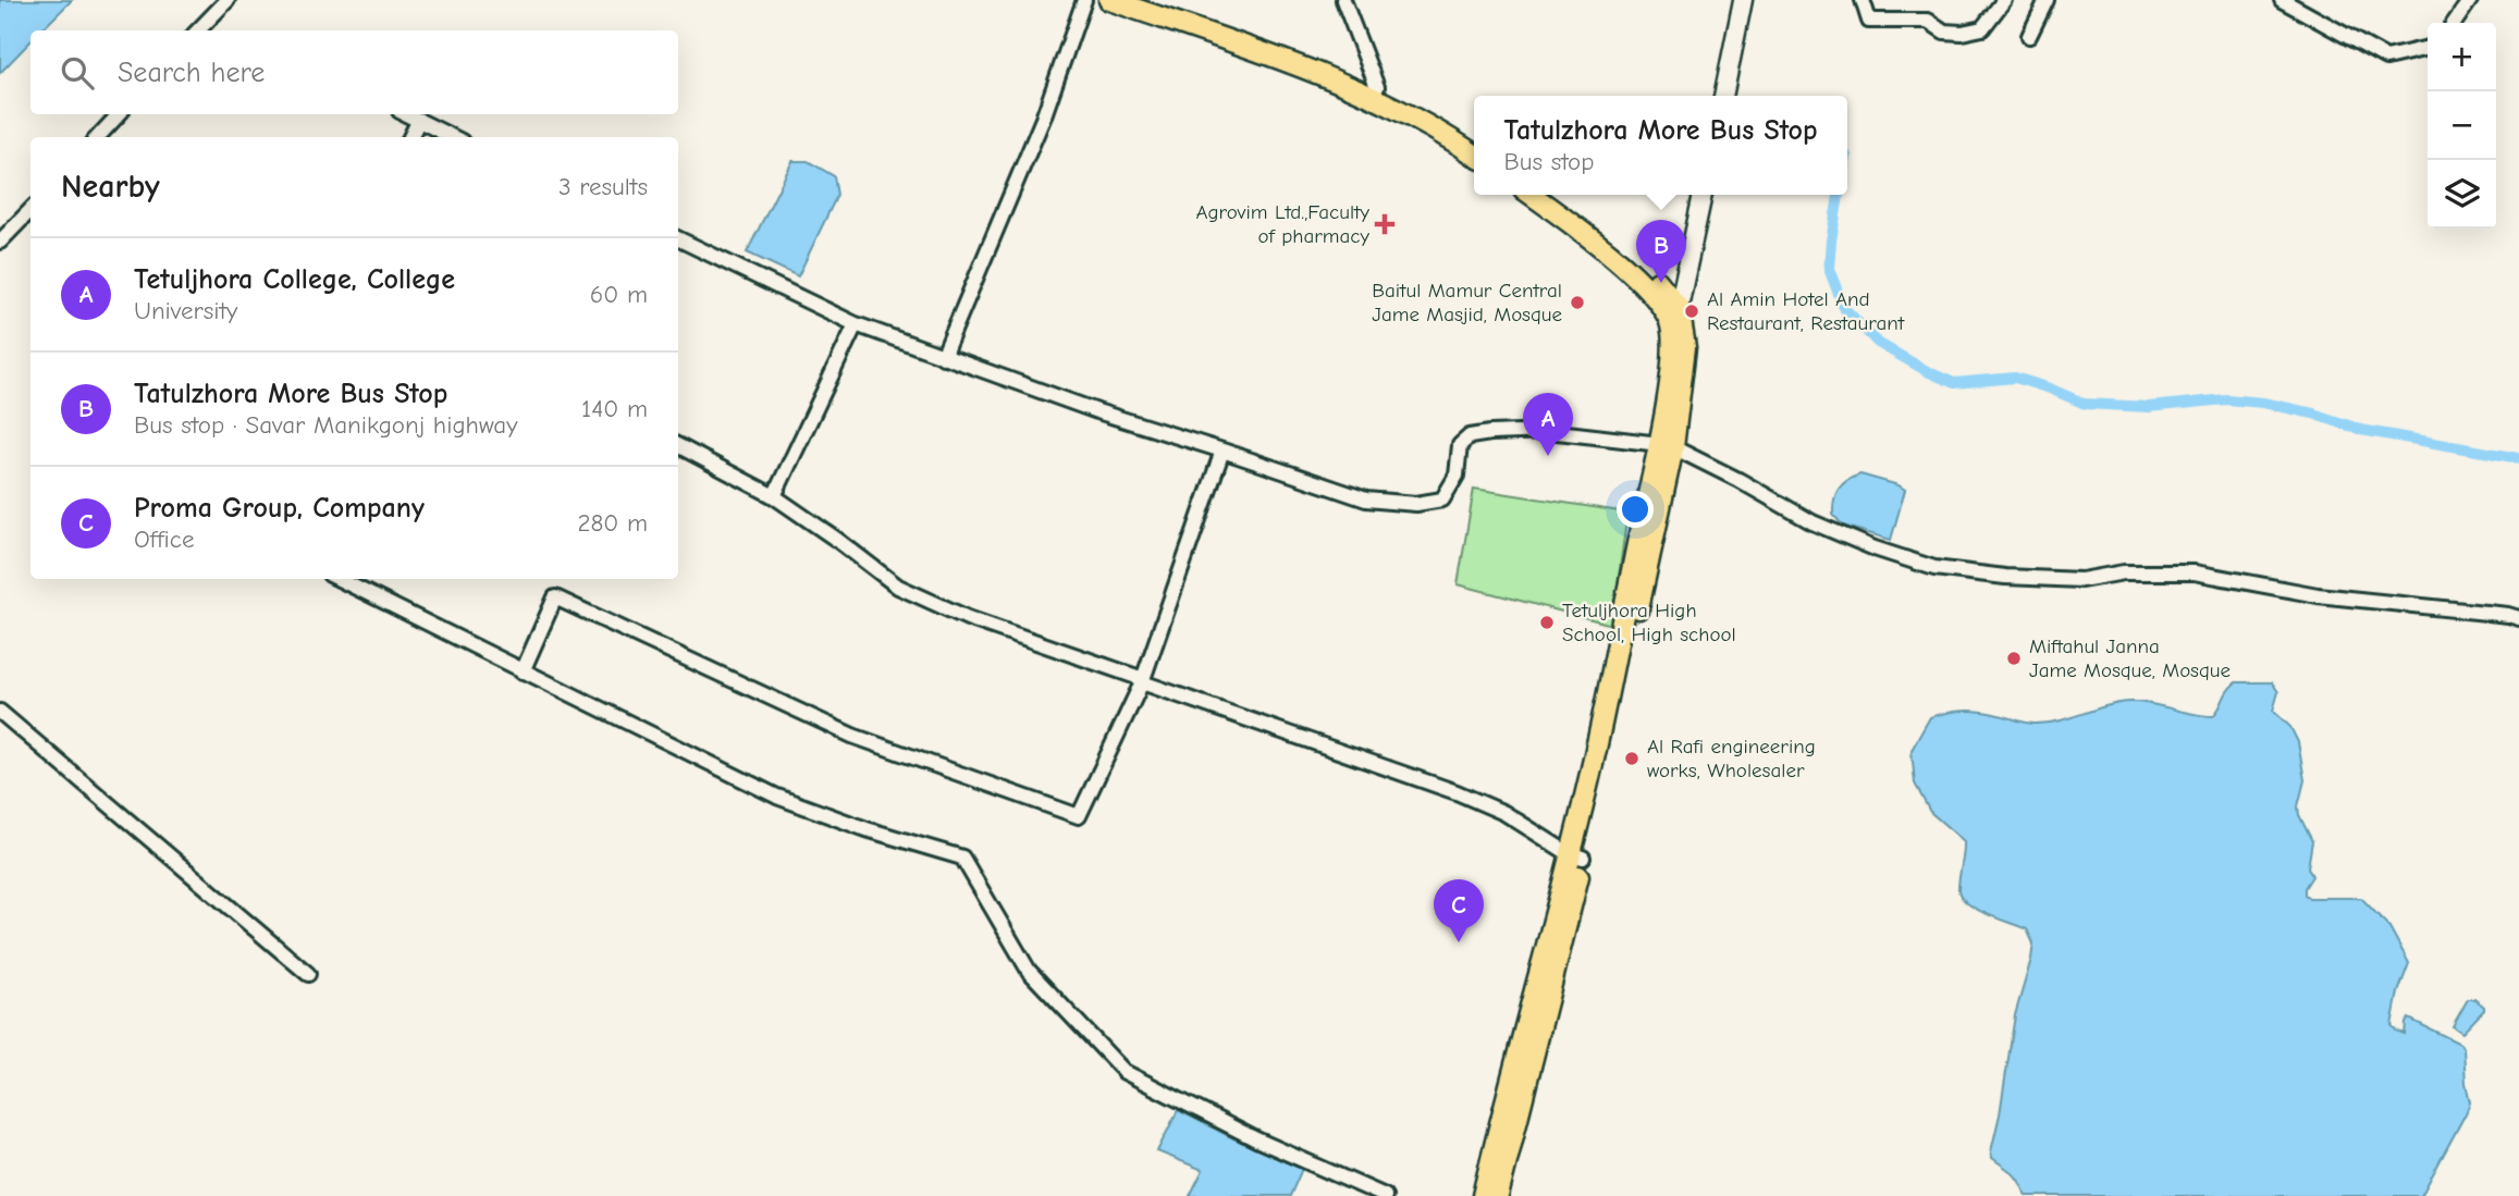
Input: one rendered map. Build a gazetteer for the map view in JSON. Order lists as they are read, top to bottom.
{
  "places": {
    "health": ["Agrovim Ltd.,Faculty of pharmacy"],
    "other": [
      "Baitul Mamur Central Jame Masjid, Mosque",
      "Al Amin Hotel And Restaurant, Restaurant",
      "Tetuljhora High School, High school",
      "Miftahul Janna Jame Mosque, Mosque",
      "Al Rafi engineering works, Wholesaler"
    ]
  },
  "page": {
    "map_buttons": ["+", "−"],
    "search": "Search here",
    "popup": ["Tatulzhora More Bus Stop", "Bus stop"],
    "heading": ["Nearby", "3 results"],
    "pins": ["B", "A", "C"],
    "list": [
      {
        "mark": "A",
        "name": "Tetuljhora College, College",
        "note": "University",
        "value": "60 m"
      },
      {
        "mark": "B",
        "name": "Tatulzhora More Bus Stop",
        "note": "Bus stop · Savar Manikgonj highway",
        "value": "140 m"
      },
      {
        "mark": "C",
        "name": "Proma Group, Company",
        "note": "Office",
        "value": "280 m"
      }
    ]
  }
}
